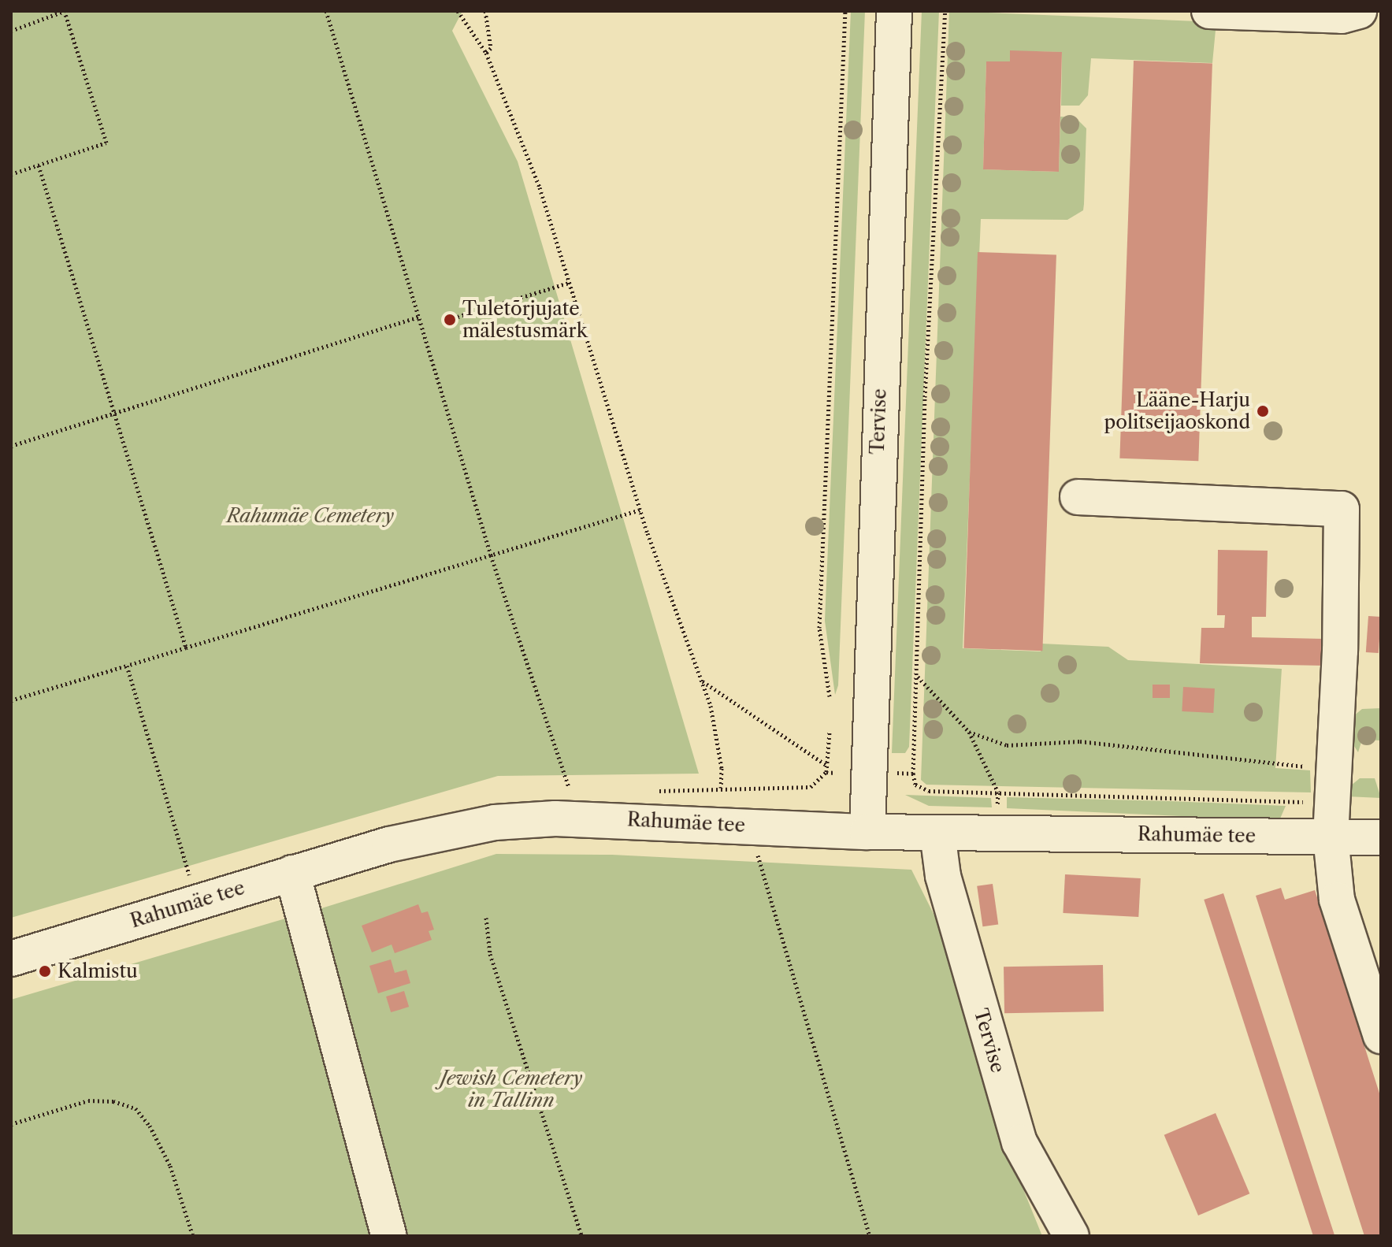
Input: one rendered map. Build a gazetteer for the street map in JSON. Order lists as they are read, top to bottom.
{
  "streets": {
    "street": ["Tervise", "Rahumäe tee"]
  },
  "crossings": [
    ["Tervise", "Rahumäe tee"]
  ],
  "parks": ["Rahumäe Cemetery", "Jewish Cemetery in Tallinn"],
  "places": ["Tuletõrjujate mälestusmärk", "Lääne-Harju politseijaoskond", "Kalmistu"]
}
